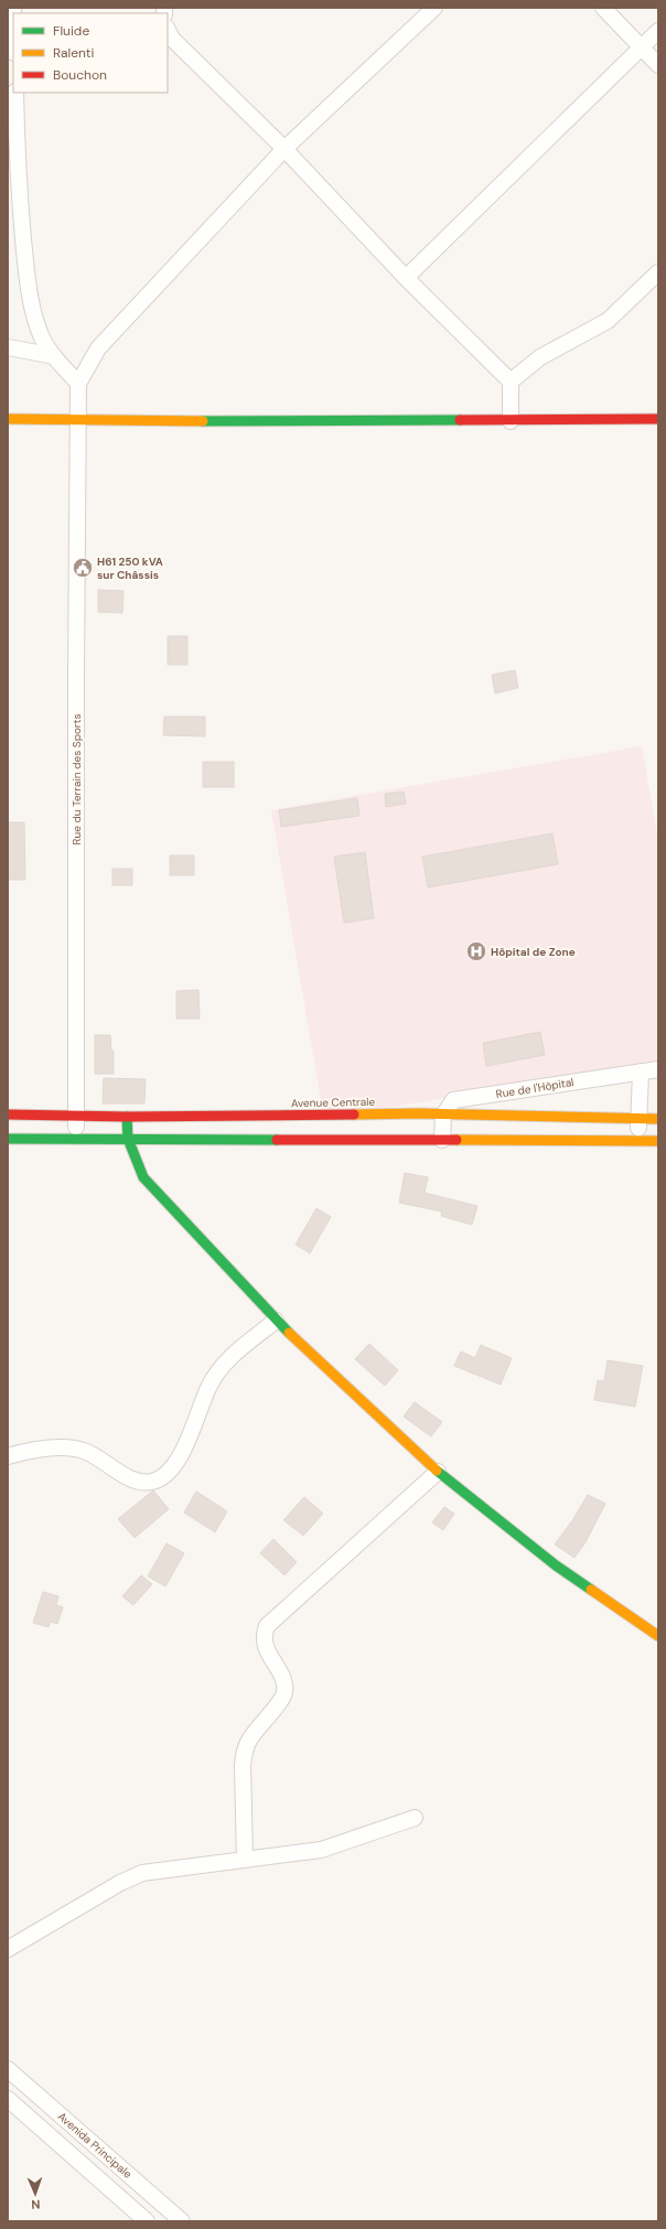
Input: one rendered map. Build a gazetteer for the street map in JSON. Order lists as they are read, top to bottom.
{
  "streets": {
    "street": [
      "Rue du Terrain des Sports",
      "Rue de l'Hôpital",
      "Avenue Centrale",
      "Avenida Principale"
    ]
  },
  "crossings": [
    ["Rue du Terrain des Sports", "Avenue Centrale"],
    ["Rue de l'Hôpital", "Avenue Centrale"]
  ],
  "places": {
    "public building": ["H61 250 kVA sur Châssis"],
    "hospital": ["Hôpital de Zone"]
  },
  "legend": ["Fluide", "Ralenti", "Bouchon"],
  "north": "bottom"
}
